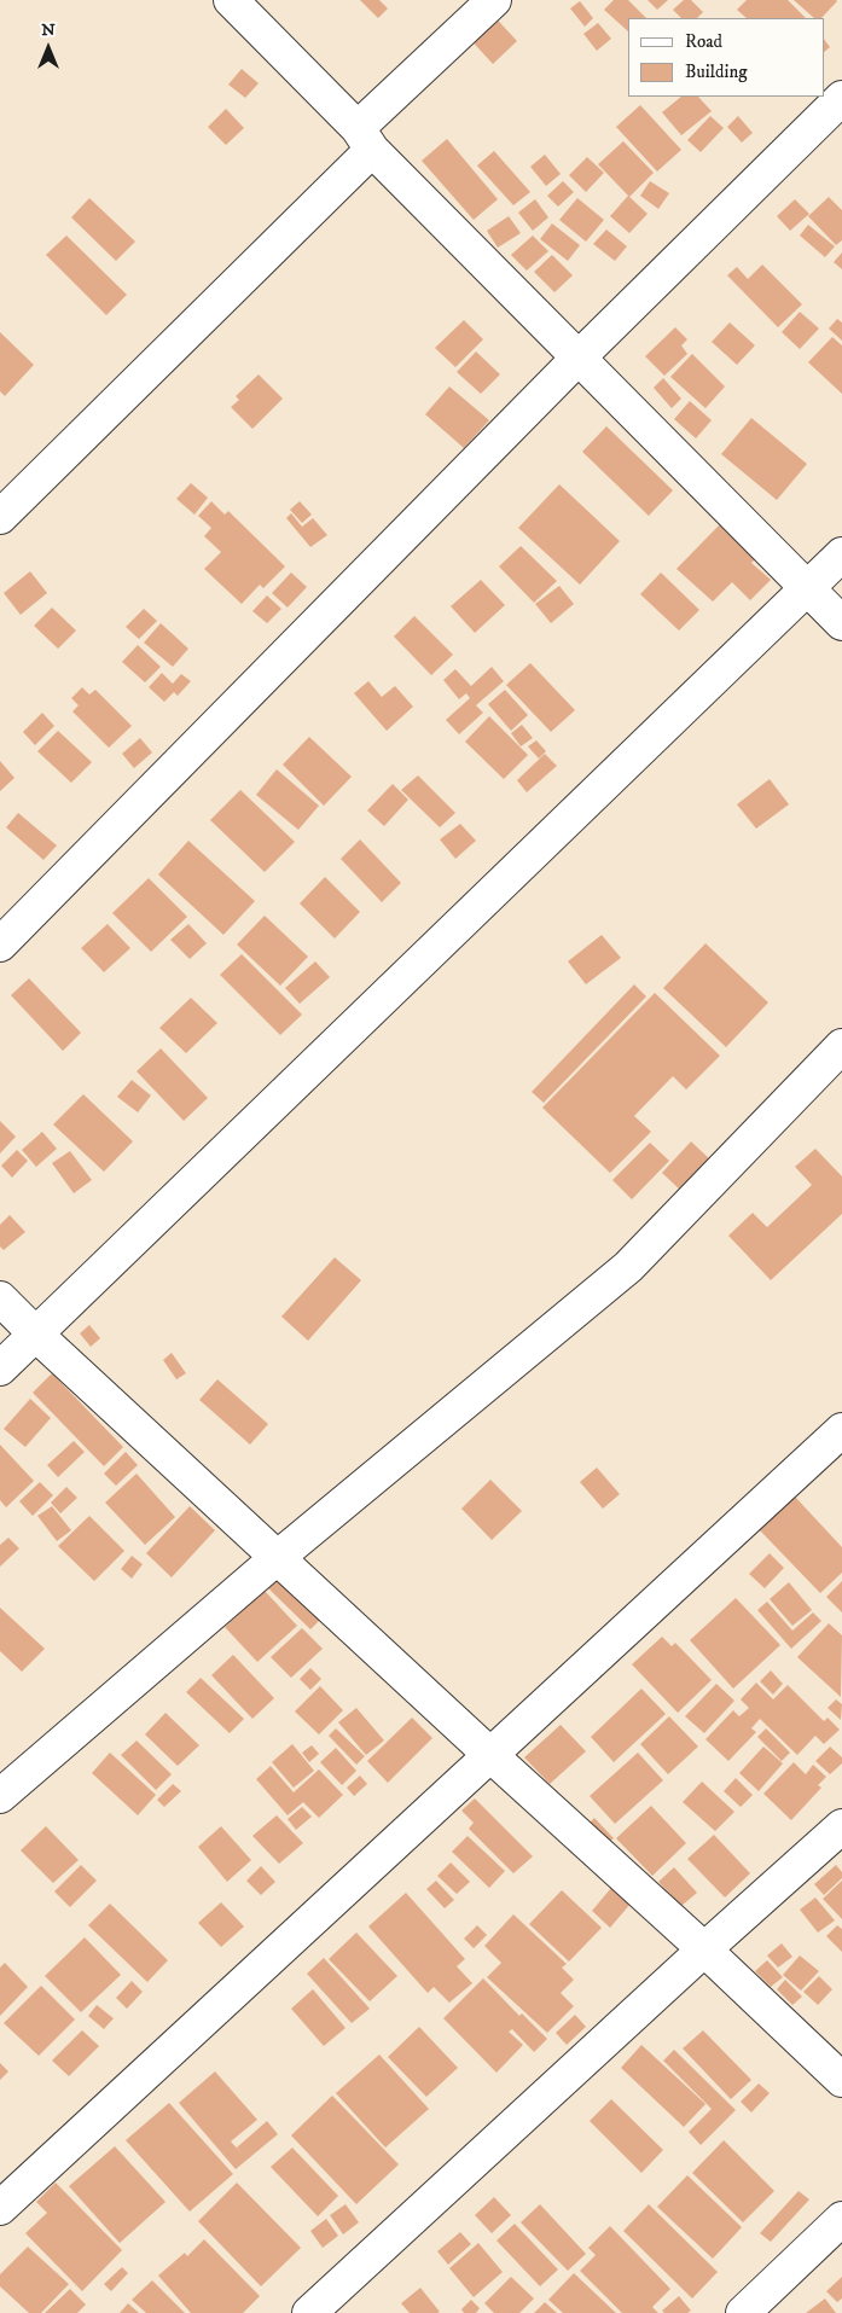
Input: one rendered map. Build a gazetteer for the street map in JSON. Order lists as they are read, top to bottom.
{
  "legend": ["Road", "Building"],
  "north": "top"
}
